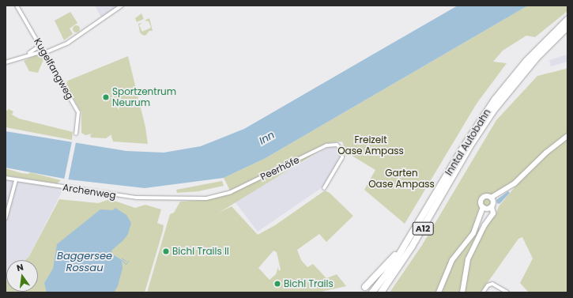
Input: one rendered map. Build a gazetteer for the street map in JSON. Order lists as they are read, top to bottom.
{
  "streets": {
    "highway": ["Inntal Autobahn", "A12"],
    "street": ["Kugelfangweg", "Peerhöfe", "Archenweg"]
  },
  "crossings": [
    ["Peerhöfe", "Archenweg"]
  ],
  "water": ["Inn", "Baggersee Rossau"],
  "parks": ["Freizeit Oase Ampass", "Garten Oase Ampass"],
  "places": ["Sportzentrum Neurum", "Bichl Trails II", "Bichl Trails"],
  "north": "top"
}
